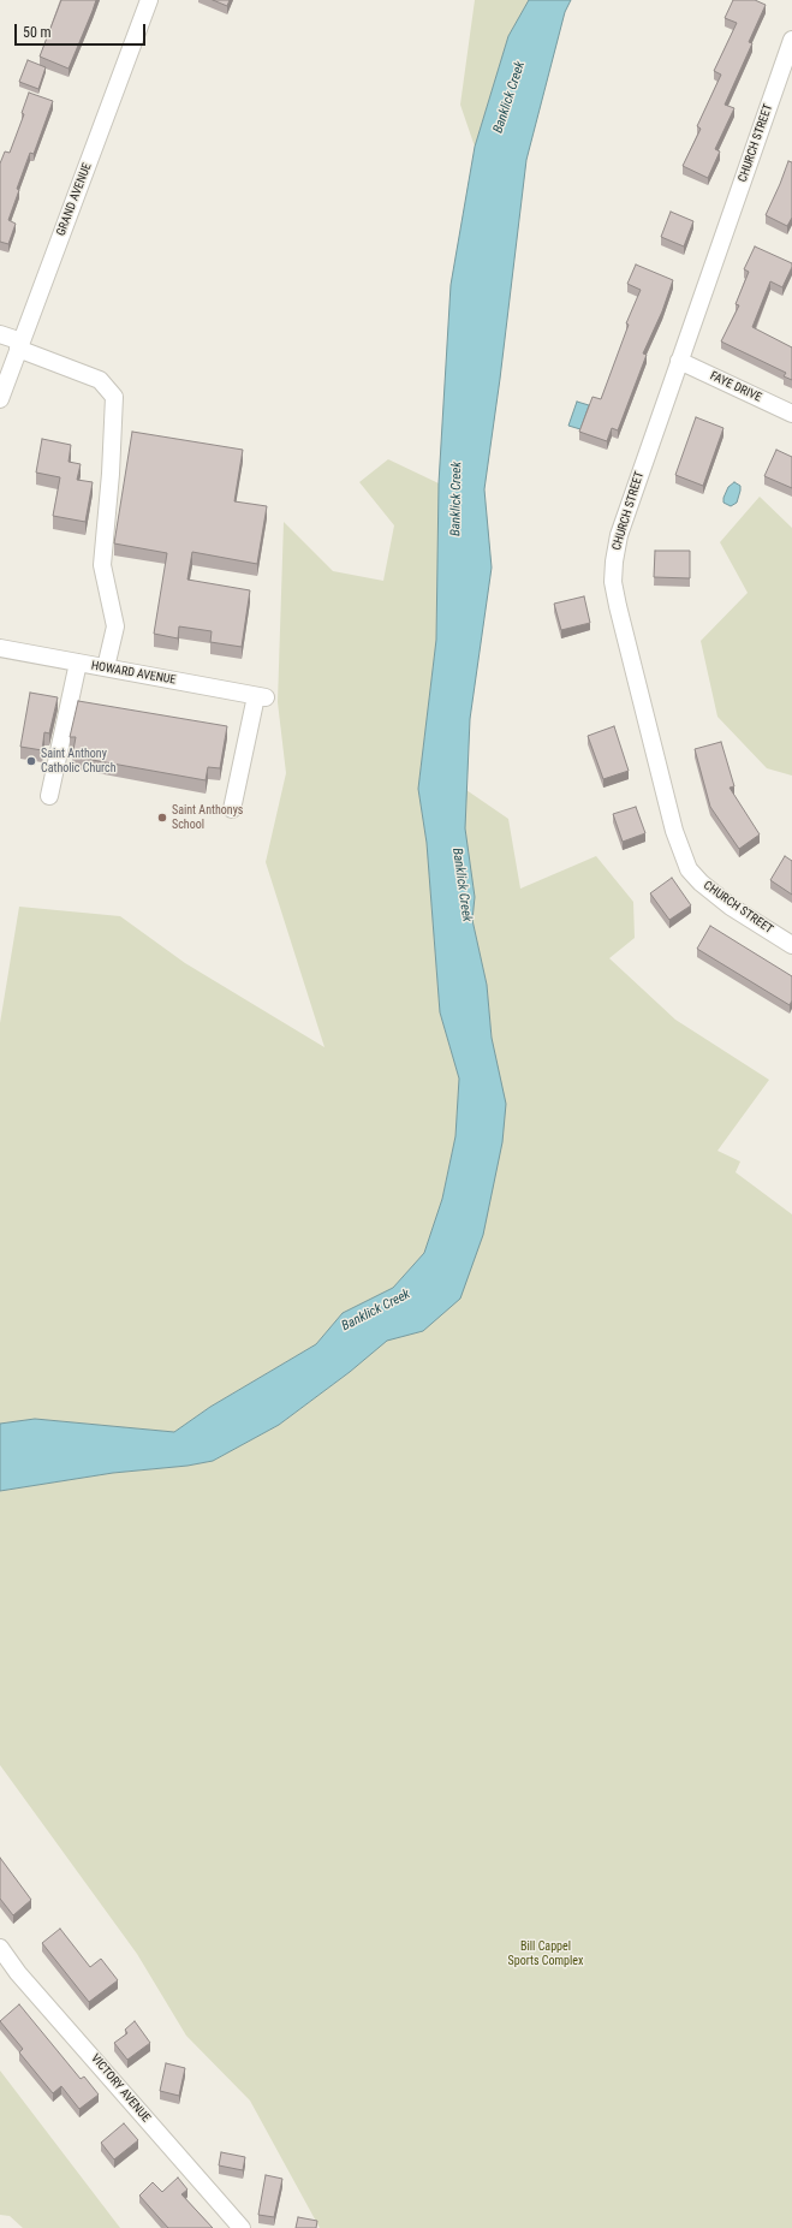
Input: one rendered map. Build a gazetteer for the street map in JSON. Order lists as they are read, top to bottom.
{
  "streets": {
    "street": [
      "CHURCH STREET",
      "GRAND AVENUE",
      "FAYE DRIVE",
      "HOWARD AVENUE",
      "VICTORY AVENUE"
    ]
  },
  "crossings": [
    ["CHURCH STREET", "FAYE DRIVE"]
  ],
  "water": ["Banklick Creek"],
  "parks": ["Bill Cappel Sports Complex"],
  "places": ["Saint Anthony Catholic Church", "Saint Anthonys School"],
  "scale_bar": "50 m"
}
